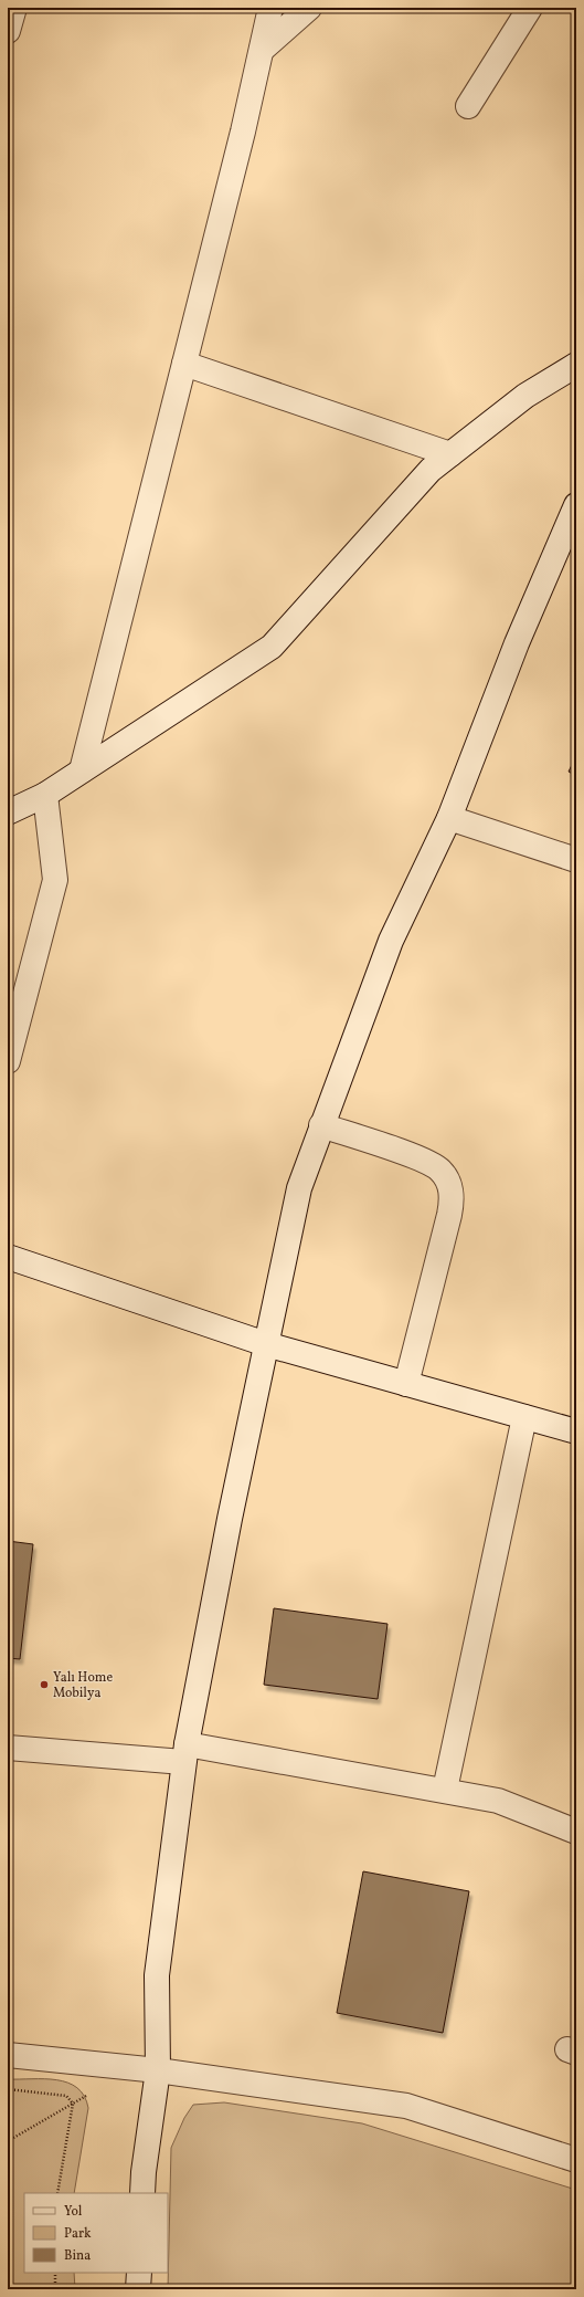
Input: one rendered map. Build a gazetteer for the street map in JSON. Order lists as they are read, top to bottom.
{
  "places": ["Yalı Home Mobilya"],
  "legend": ["Yol", "Park", "Bina"]
}
